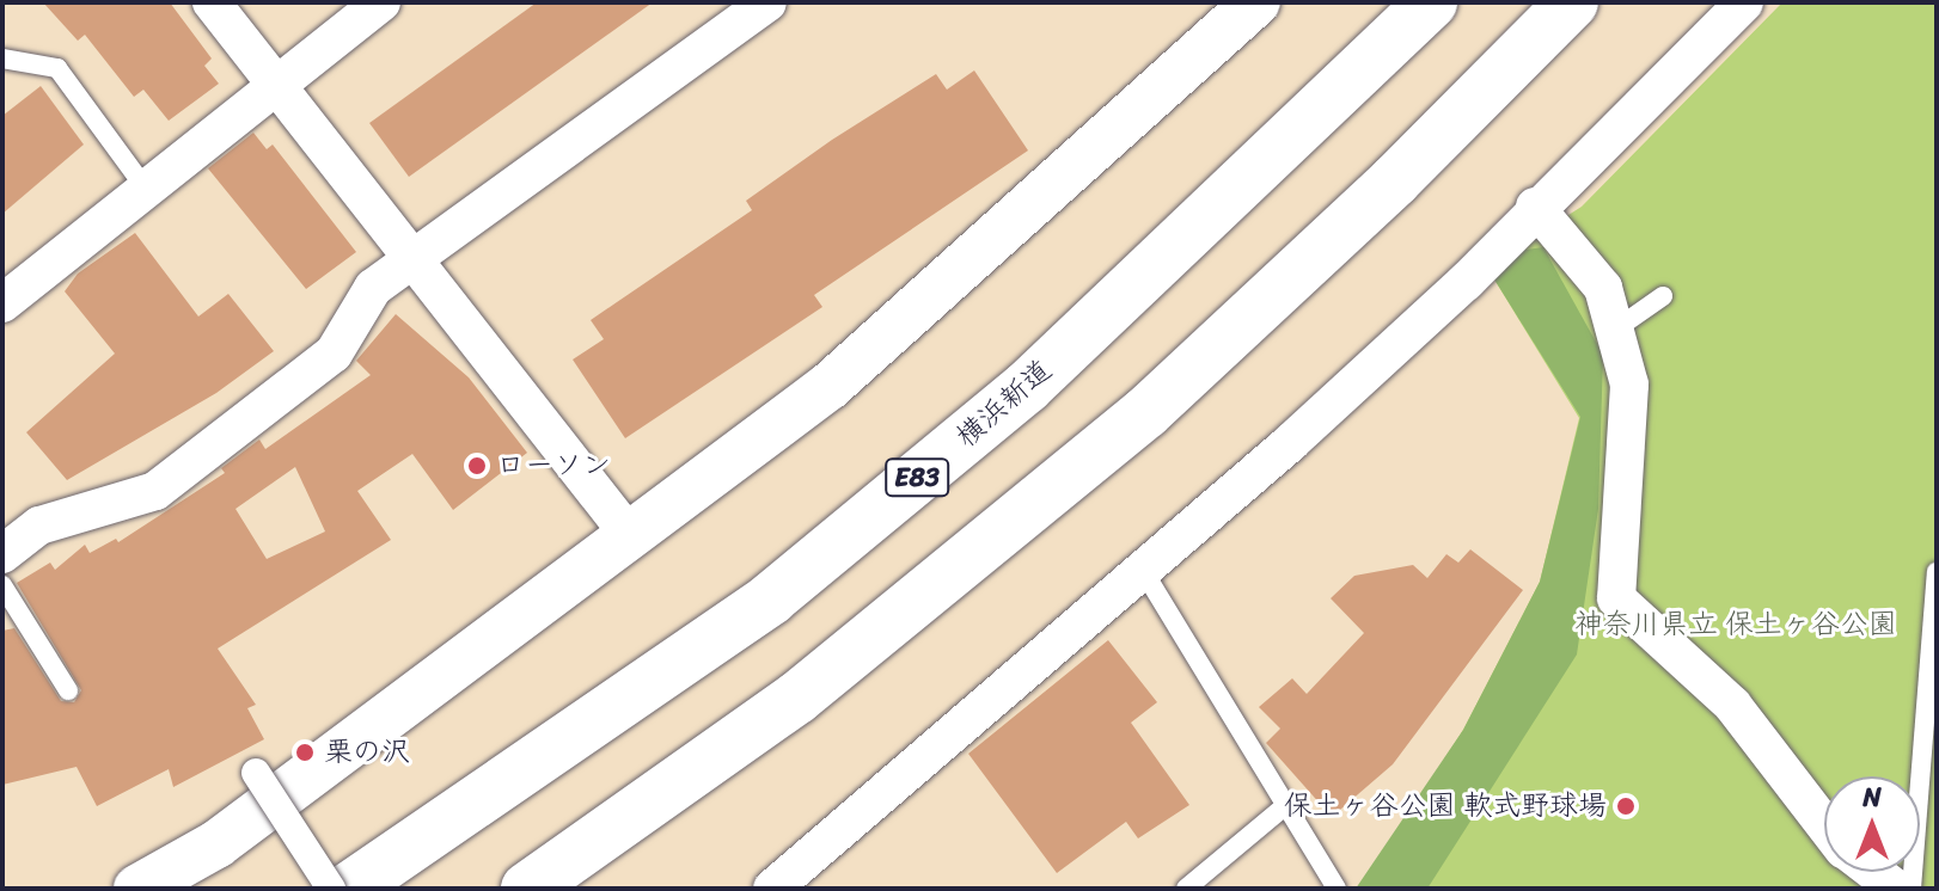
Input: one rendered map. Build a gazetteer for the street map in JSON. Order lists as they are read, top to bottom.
{
  "streets": {
    "highway": ["横浜新道", "E83"]
  },
  "parks": ["神奈川県立 保土ヶ谷公園"],
  "places": ["ローソン", "栗の沢", "保土ヶ谷公園 軟式野球場"],
  "north": "top"
}
